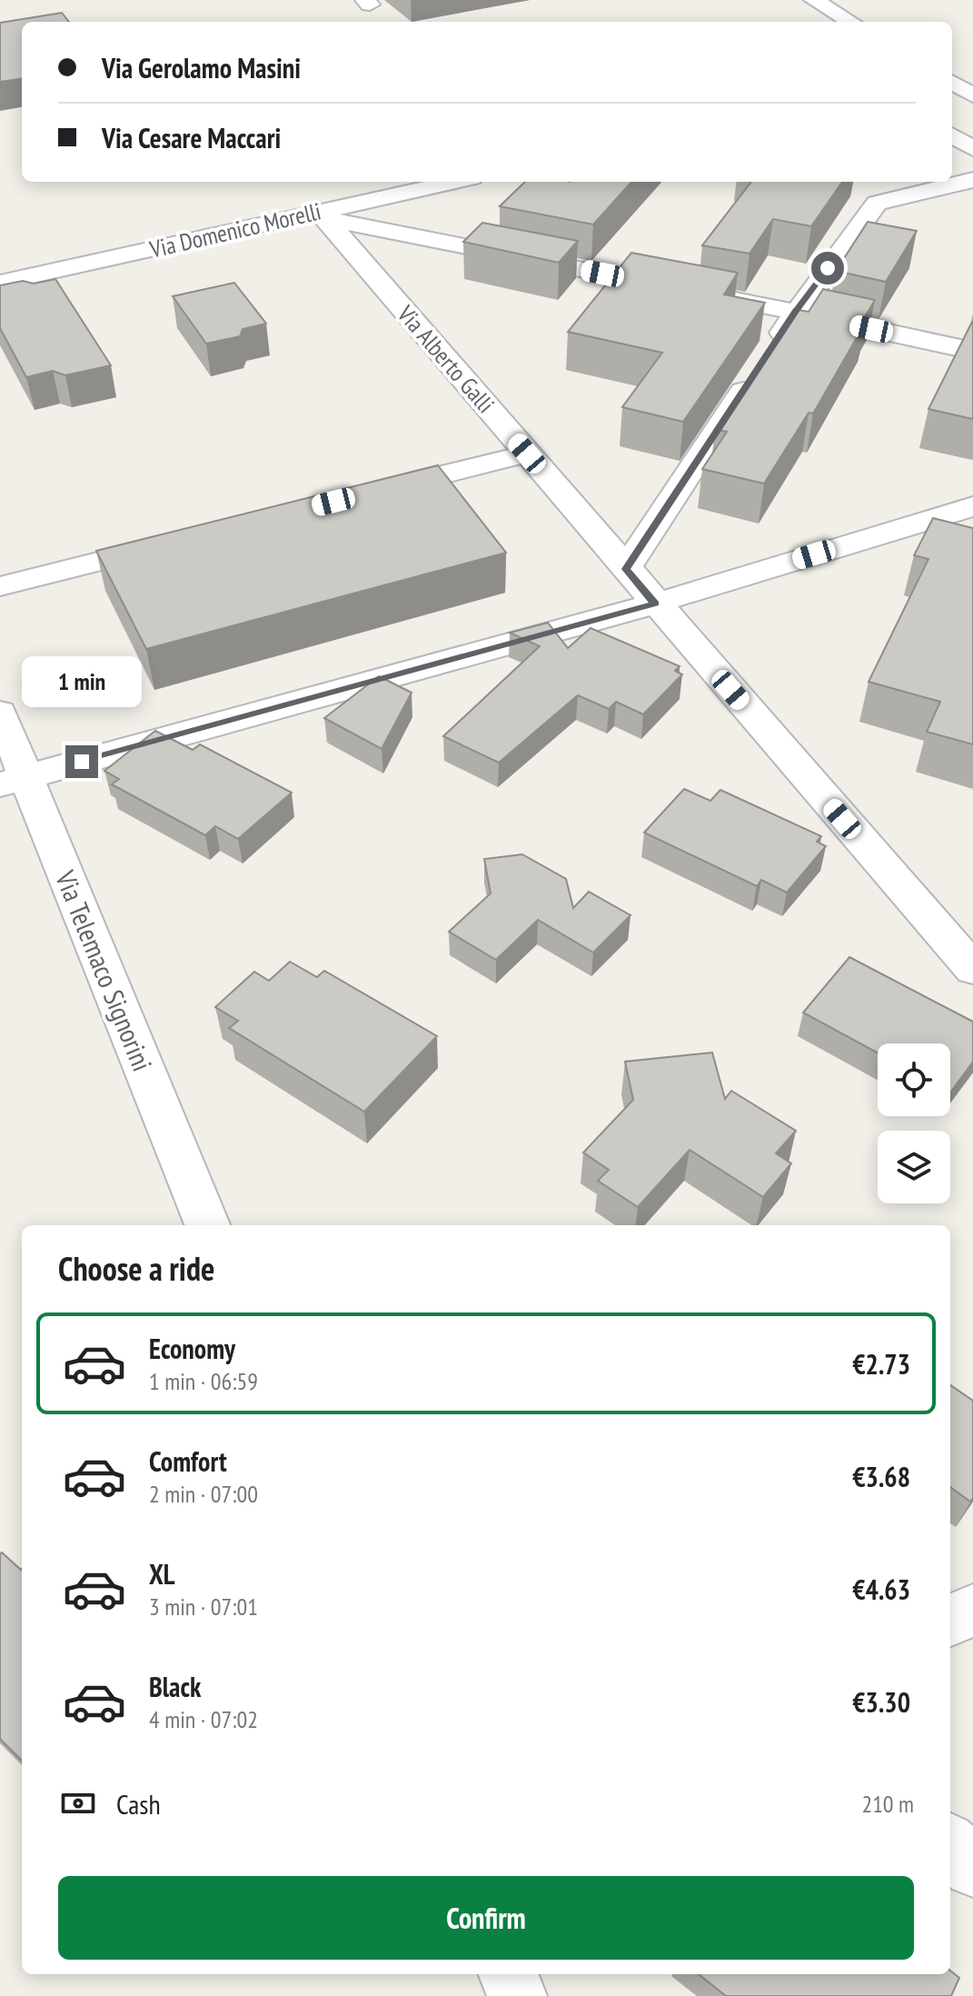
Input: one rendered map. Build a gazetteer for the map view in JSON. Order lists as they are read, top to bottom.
{
  "streets": {
    "street": ["Via Domenico Morelli", "Via Alberto Galli", "Via Telemaco Signorini"]
  },
  "crossings": [
    ["Via Domenico Morelli", "Via Alberto Galli"]
  ],
  "page": {
    "banner": ["Via Gerolamo Masini", "Via Cesare Maccari"],
    "bubble": "1 min",
    "heading": "Choose a ride",
    "list": [
      {
        "name": "Economy",
        "note": "1 min · 06:59",
        "value": "€2.73"
      },
      {
        "name": "Comfort",
        "note": "2 min · 07:00",
        "value": "€3.68"
      },
      {
        "name": "XL",
        "note": "3 min · 07:01",
        "value": "€4.63"
      },
      {
        "name": "Black",
        "note": "4 min · 07:02",
        "value": "€3.30"
      }
    ],
    "pay": ["Cash", "210 m"],
    "buttons": "Confirm"
  }
}
